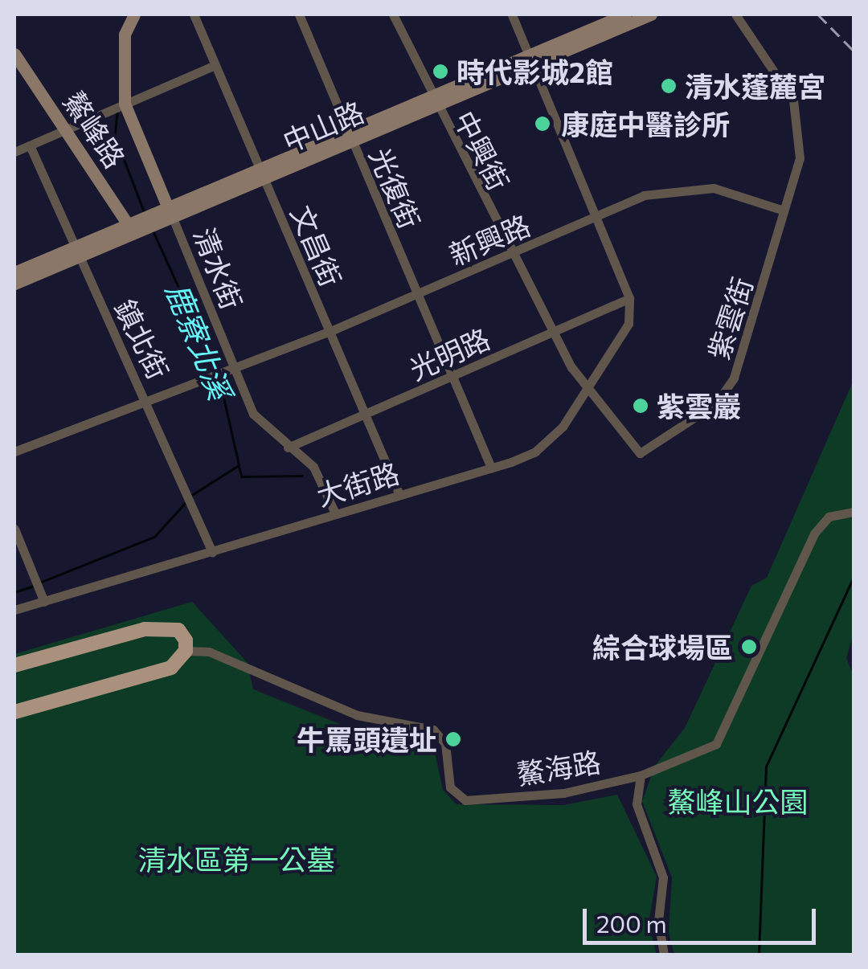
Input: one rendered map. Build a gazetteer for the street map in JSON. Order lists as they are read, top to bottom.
{
  "streets": {
    "street": [
      "中山路",
      "鰲峰路",
      "中興街",
      "光復街",
      "新興路",
      "文昌街",
      "清水街",
      "紫雲街",
      "鎮北街",
      "光明路",
      "大街路",
      "鰲海路"
    ]
  },
  "crossings": [
    ["中山路", "鰲峰路"],
    ["中山路", "中興街"],
    ["中山路", "光復街"],
    ["中山路", "文昌街"],
    ["中山路", "清水街"],
    ["中山路", "鎮北街"],
    ["中興街", "新興路"],
    ["中興街", "紫雲街"],
    ["中興街", "光明路"],
    ["中興街", "大街路"],
    ["光復街", "新興路"],
    ["光復街", "光明路"],
    ["光復街", "大街路"],
    ["新興路", "文昌街"],
    ["新興路", "清水街"],
    ["新興路", "紫雲街"],
    ["新興路", "鎮北街"],
    ["文昌街", "光明路"],
    ["文昌街", "大街路"],
    ["清水街", "光明路"],
    ["清水街", "大街路"],
    ["紫雲街", "大街路"],
    ["鎮北街", "大街路"],
    ["光明路", "大街路"]
  ],
  "water": ["鹿寮北溪"],
  "parks": ["鰲峰山公園", "清水區第一公墓"],
  "places": [
    "時代影城2館",
    "清水蓬麓宮",
    "康庭中醫診所",
    "紫雲巖",
    "綜合球場區",
    "牛罵頭遺址"
  ],
  "scale_bar": "200 m"
}
